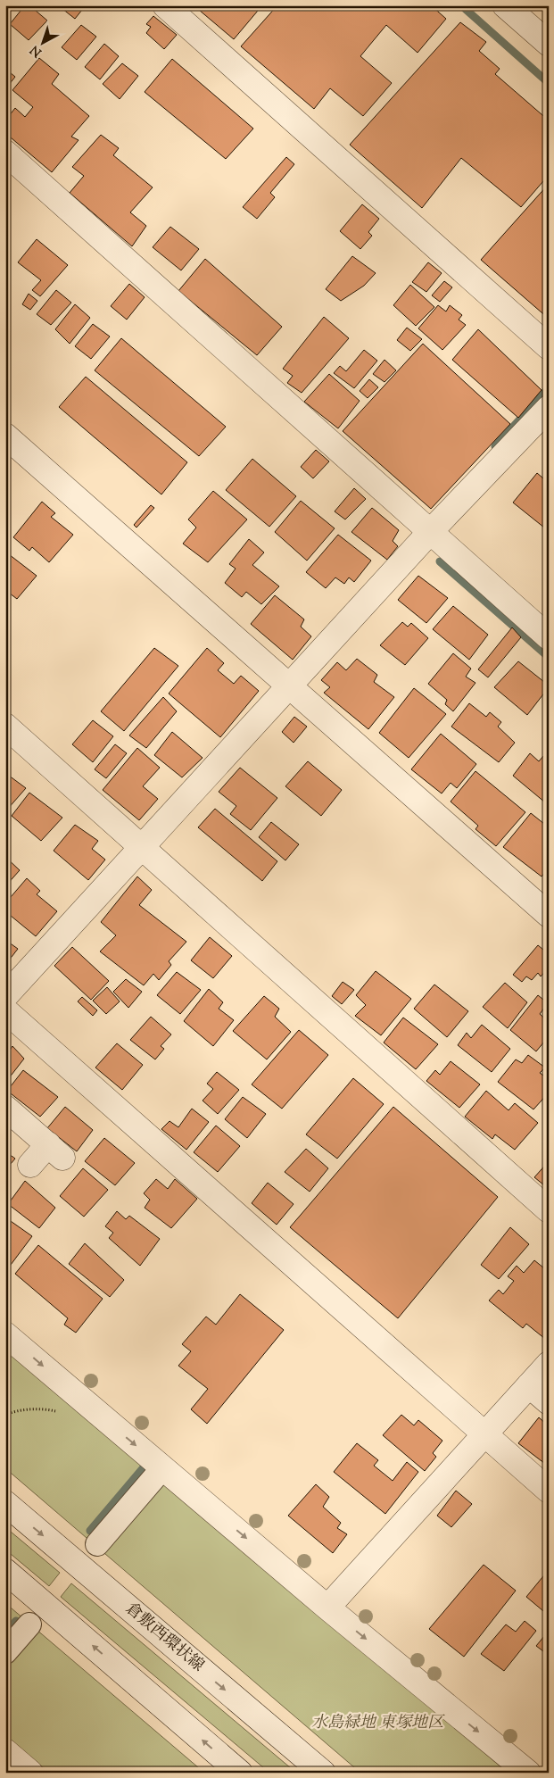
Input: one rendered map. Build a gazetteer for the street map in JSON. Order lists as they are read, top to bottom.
{
  "streets": {
    "street": ["倉敷西環状線"]
  },
  "parks": ["水島緑地 東塚地区"],
  "north": "bottom left"
}
